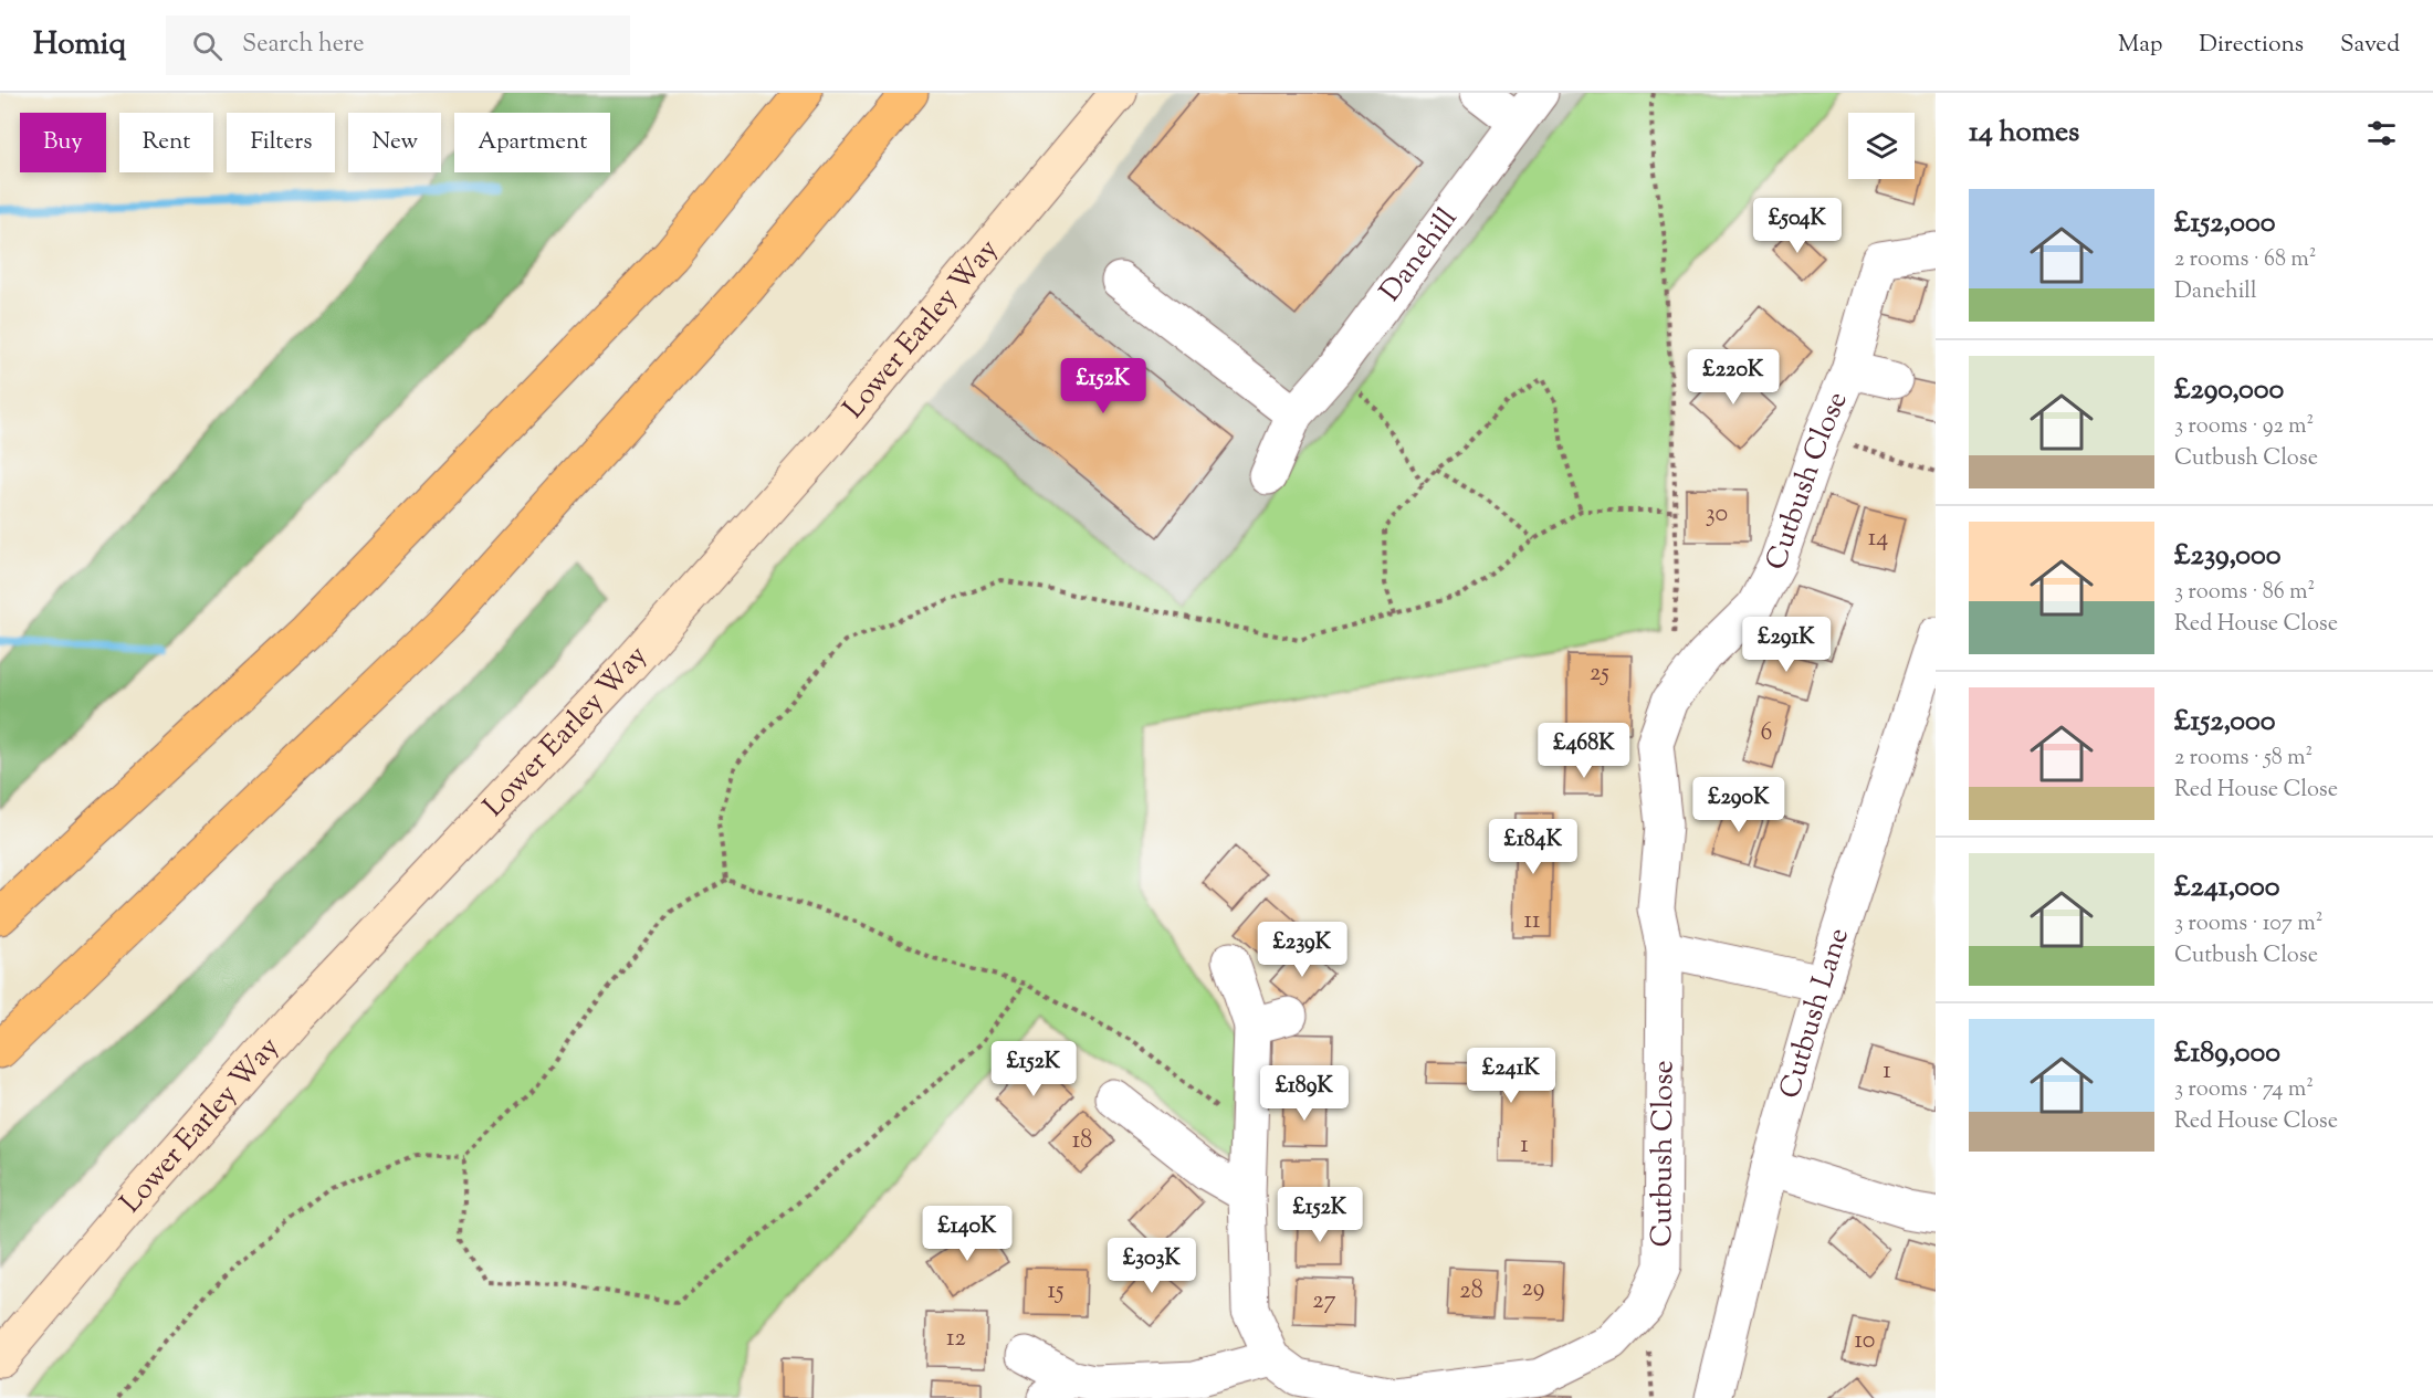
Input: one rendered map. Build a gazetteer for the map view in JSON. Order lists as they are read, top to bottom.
{
  "streets": {
    "main road": ["Lower Earley Way"],
    "street": ["Danehill", "Cutbush Close", "Cutbush Lane"]
  },
  "house_numbers": [
    "30",
    "14",
    "25",
    "6",
    "11",
    "1",
    "18",
    "1",
    "29",
    "15",
    "28",
    "27",
    "12",
    "10"
  ],
  "page": {
    "header": "Homiq",
    "search": "Search here",
    "nav": ["Map", "Directions", "Saved"],
    "heading": "14 homes",
    "chip": [
      "Buy",
      "Rent",
      "Filters",
      "New",
      "Apartment"
    ],
    "list": [
      {
        "name": "£152,000",
        "note": "2 rooms · 68 m² · Danehill"
      },
      {
        "name": "£290,000",
        "note": "3 rooms · 92 m² · Cutbush Close"
      },
      {
        "name": "£239,000",
        "note": "3 rooms · 86 m² · Red House Close"
      },
      {
        "name": "£152,000",
        "note": "2 rooms · 58 m² · Red House Close"
      },
      {
        "name": "£241,000",
        "note": "3 rooms · 107 m² · Cutbush Close"
      },
      {
        "name": "£189,000",
        "note": "3 rooms · 74 m² · Red House Close"
      }
    ],
    "price": [
      "£504K",
      "£220K",
      "£152K",
      "£291K",
      "£468K",
      "£290K",
      "£184K",
      "£239K",
      "£152K",
      "£241K",
      "£189K",
      "£152K",
      "£140K",
      "£303K"
    ]
  }
}
